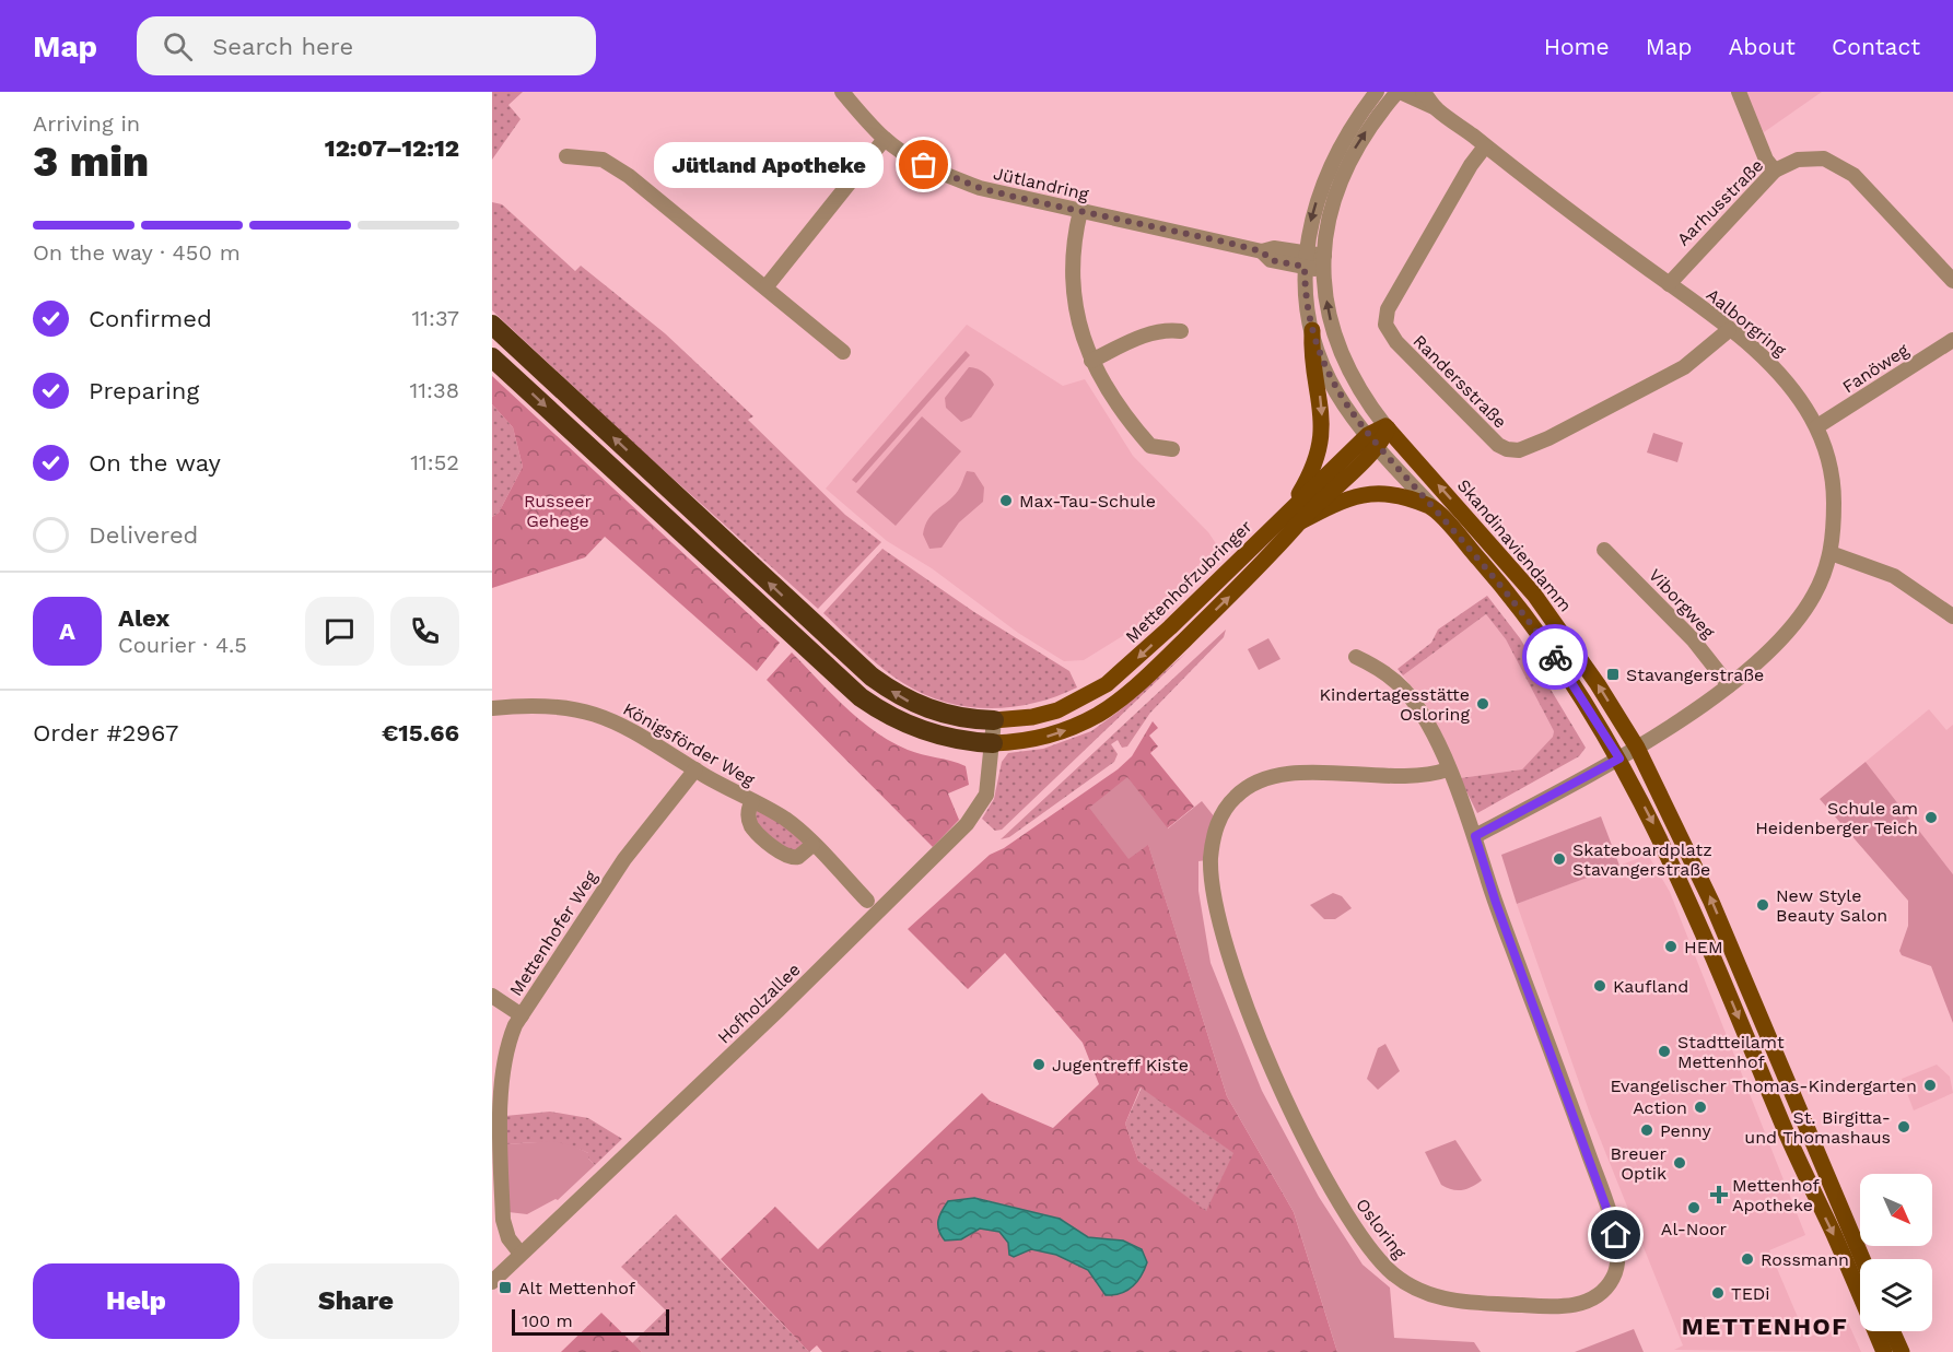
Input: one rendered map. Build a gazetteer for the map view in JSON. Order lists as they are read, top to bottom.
{
  "streets": {
    "main road": ["Skandinaviendamm", "Mettenhofzubringer"],
    "street": [
      "Jütlandring",
      "Aarhusstraße",
      "Aalborgring",
      "Fanöweg",
      "Randersstraße",
      "Viborgweg",
      "Königsförder Weg",
      "Mettenhofer Weg",
      "Hofholzallee",
      "Osloring"
    ]
  },
  "crossings": [
    ["Jütlandring", "Skandinaviendamm"],
    ["Aarhusstraße", "Aalborgring"],
    ["Aalborgring", "Fanöweg"],
    ["Aalborgring", "Randersstraße"],
    ["Aalborgring", "Skandinaviendamm"],
    ["Aalborgring", "Viborgweg"],
    ["Skandinaviendamm", "Mettenhofzubringer"],
    ["Mettenhofzubringer", "Hofholzallee"],
    ["Königsförder Weg", "Mettenhofer Weg"],
    ["Mettenhofer Weg", "Hofholzallee"]
  ],
  "districts": ["METTENHOF"],
  "parks": ["Russeer Gehege"],
  "places": {
    "other": [
      "Jütland Apotheke",
      "Max-Tau-Schule",
      "Kindertagesstätte Osloring",
      "Schule am Heidenberger Teich",
      "Skateboardplatz Stavangerstraße",
      "New Style Beauty Salon",
      "HEM",
      "Kaufland",
      "Stadtteilamt Mettenhof",
      "Jugentreff Kiste",
      "Evangelischer Thomas-Kindergarten",
      "Action",
      "St. Birgitta- und Thomashaus",
      "Penny",
      "Breuer Optik",
      "Al-Noor",
      "Rossmann",
      "TEDi"
    ],
    "transit": ["Stavangerstraße", "Alt Mettenhof"],
    "health": ["Mettenhof Apotheke"]
  },
  "scale_bar": "100 m",
  "north": "bottom right",
  "page": {
    "header": "Map",
    "search": "Search here",
    "nav": [
      "Home",
      "Map",
      "About",
      "Contact"
    ],
    "heading": ["3 min", "Arriving in", "12:07–12:12"],
    "panel": [
      "Alex",
      "Courier · 4.5",
      "Order #2967",
      "€15.66"
    ],
    "bubble": "Jütland Apotheke",
    "bar": "On the way · 450 m",
    "list": [
      ["Confirmed", "11:37"],
      ["Preparing", "11:38"],
      ["On the way", "11:52"],
      "Delivered"
    ],
    "round": "A",
    "buttons": ["Help", "Share"],
    "scale": "100 m"
  }
}
